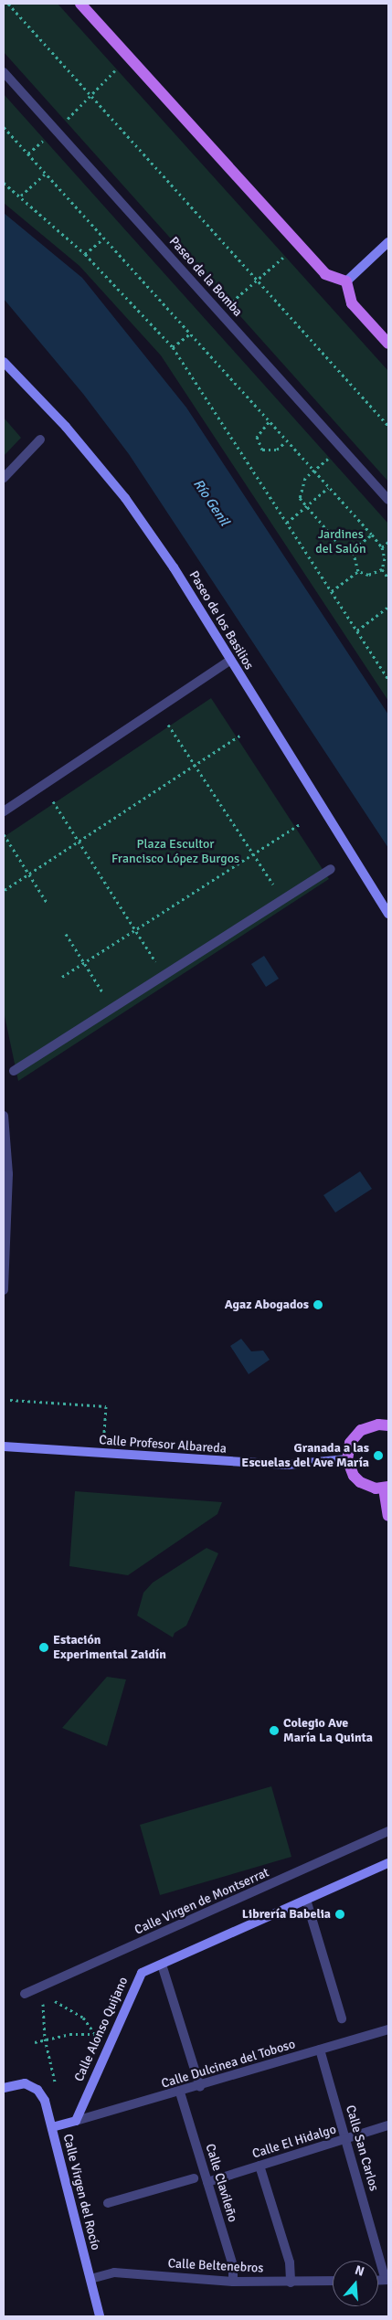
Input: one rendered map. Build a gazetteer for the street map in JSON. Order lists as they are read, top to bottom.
{
  "streets": {
    "main road": [
      "Paseo de los Basilios",
      "Calle Profesor Albareda",
      "Calle Alonso Quijano",
      "Calle Virgen del Rocío"
    ],
    "street": [
      "Paseo de la Bomba",
      "Calle Virgen de Montserrat",
      "Calle Dulcinea del Toboso",
      "Calle El Hidalgo",
      "Calle San Carlos",
      "Calle Clavileño",
      "Calle Beltenebros"
    ]
  },
  "crossings": [
    ["Calle Alonso Quijano", "Calle Dulcinea del Toboso"],
    ["Calle Dulcinea del Toboso", "Calle San Carlos"],
    ["Calle Dulcinea del Toboso", "Calle Clavileño"],
    ["Calle El Hidalgo", "Calle San Carlos"],
    ["Calle El Hidalgo", "Calle Clavileño"],
    ["Calle Clavileño", "Calle Beltenebros"],
    ["Calle Virgen del Rocío", "Calle Beltenebros"]
  ],
  "water": ["Río Genil"],
  "parks": ["Jardines del Salón", "Plaza Escultor Francisco López Burgos"],
  "places": [
    "Agaz Abogados",
    "Granada a las Escuelas del Ave María",
    "Estación Experimental Zaidín",
    "Colegio Ave María La Quinta",
    "Librería Babelia"
  ],
  "north": "top"
}
